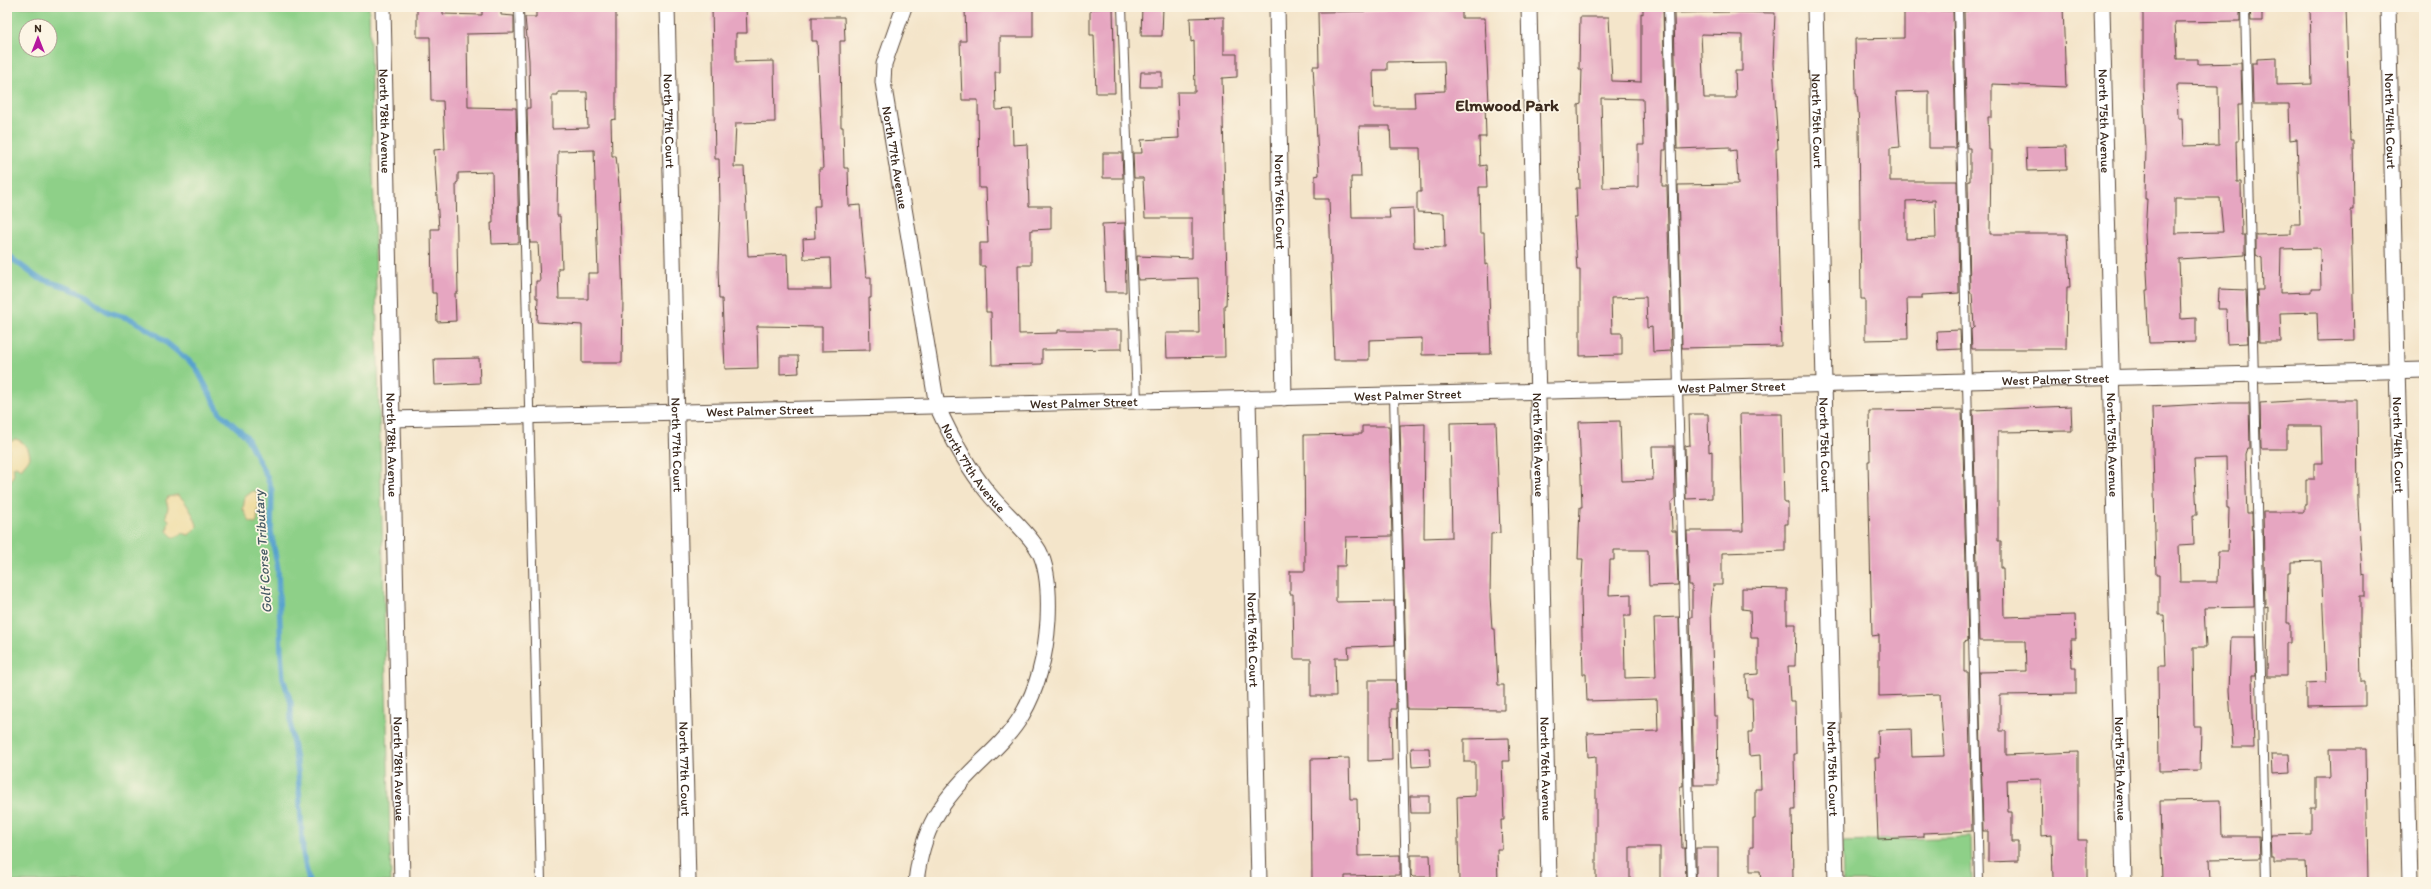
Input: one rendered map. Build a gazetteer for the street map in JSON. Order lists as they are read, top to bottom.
{
  "streets": {
    "street": [
      "North 78th Avenue",
      "North 77th Court",
      "North 75th Court",
      "North 75th Avenue",
      "North 74th Court",
      "North 77th Avenue",
      "North 76th Court",
      "West Palmer Street",
      "North 76th Avenue"
    ]
  },
  "crossings": [
    ["North 78th Avenue", "West Palmer Street"],
    ["North 77th Court", "West Palmer Street"],
    ["North 75th Court", "West Palmer Street"],
    ["North 75th Avenue", "West Palmer Street"],
    ["North 74th Court", "West Palmer Street"],
    ["North 77th Avenue", "West Palmer Street"],
    ["North 76th Court", "West Palmer Street"],
    ["West Palmer Street", "North 76th Avenue"]
  ],
  "districts": ["Elmwood Park"],
  "water": ["Golf Corse Tributary"],
  "north": "top"
}
